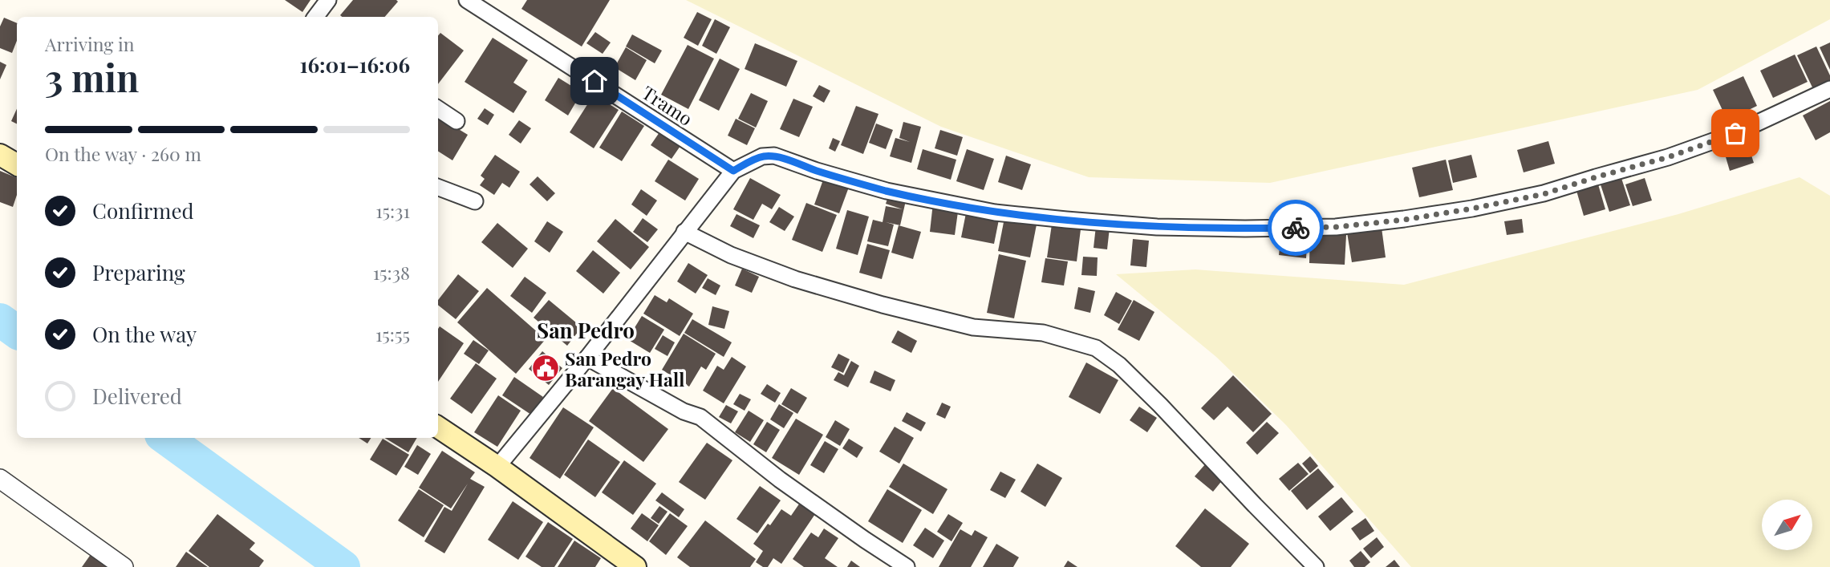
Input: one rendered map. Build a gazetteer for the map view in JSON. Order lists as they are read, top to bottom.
{
  "streets": {
    "street": ["Tramo"]
  },
  "districts": ["San Pedro"],
  "places": {
    "public building": ["San Pedro Barangay Hall"]
  },
  "north": "top right",
  "page": {
    "heading": ["3 min", "Arriving in", "16:01–16:06"],
    "bar": "On the way · 260 m",
    "list": [
      ["Confirmed", "15:31"],
      ["Preparing", "15:38"],
      ["On the way", "15:55"],
      "Delivered"
    ]
  }
}
